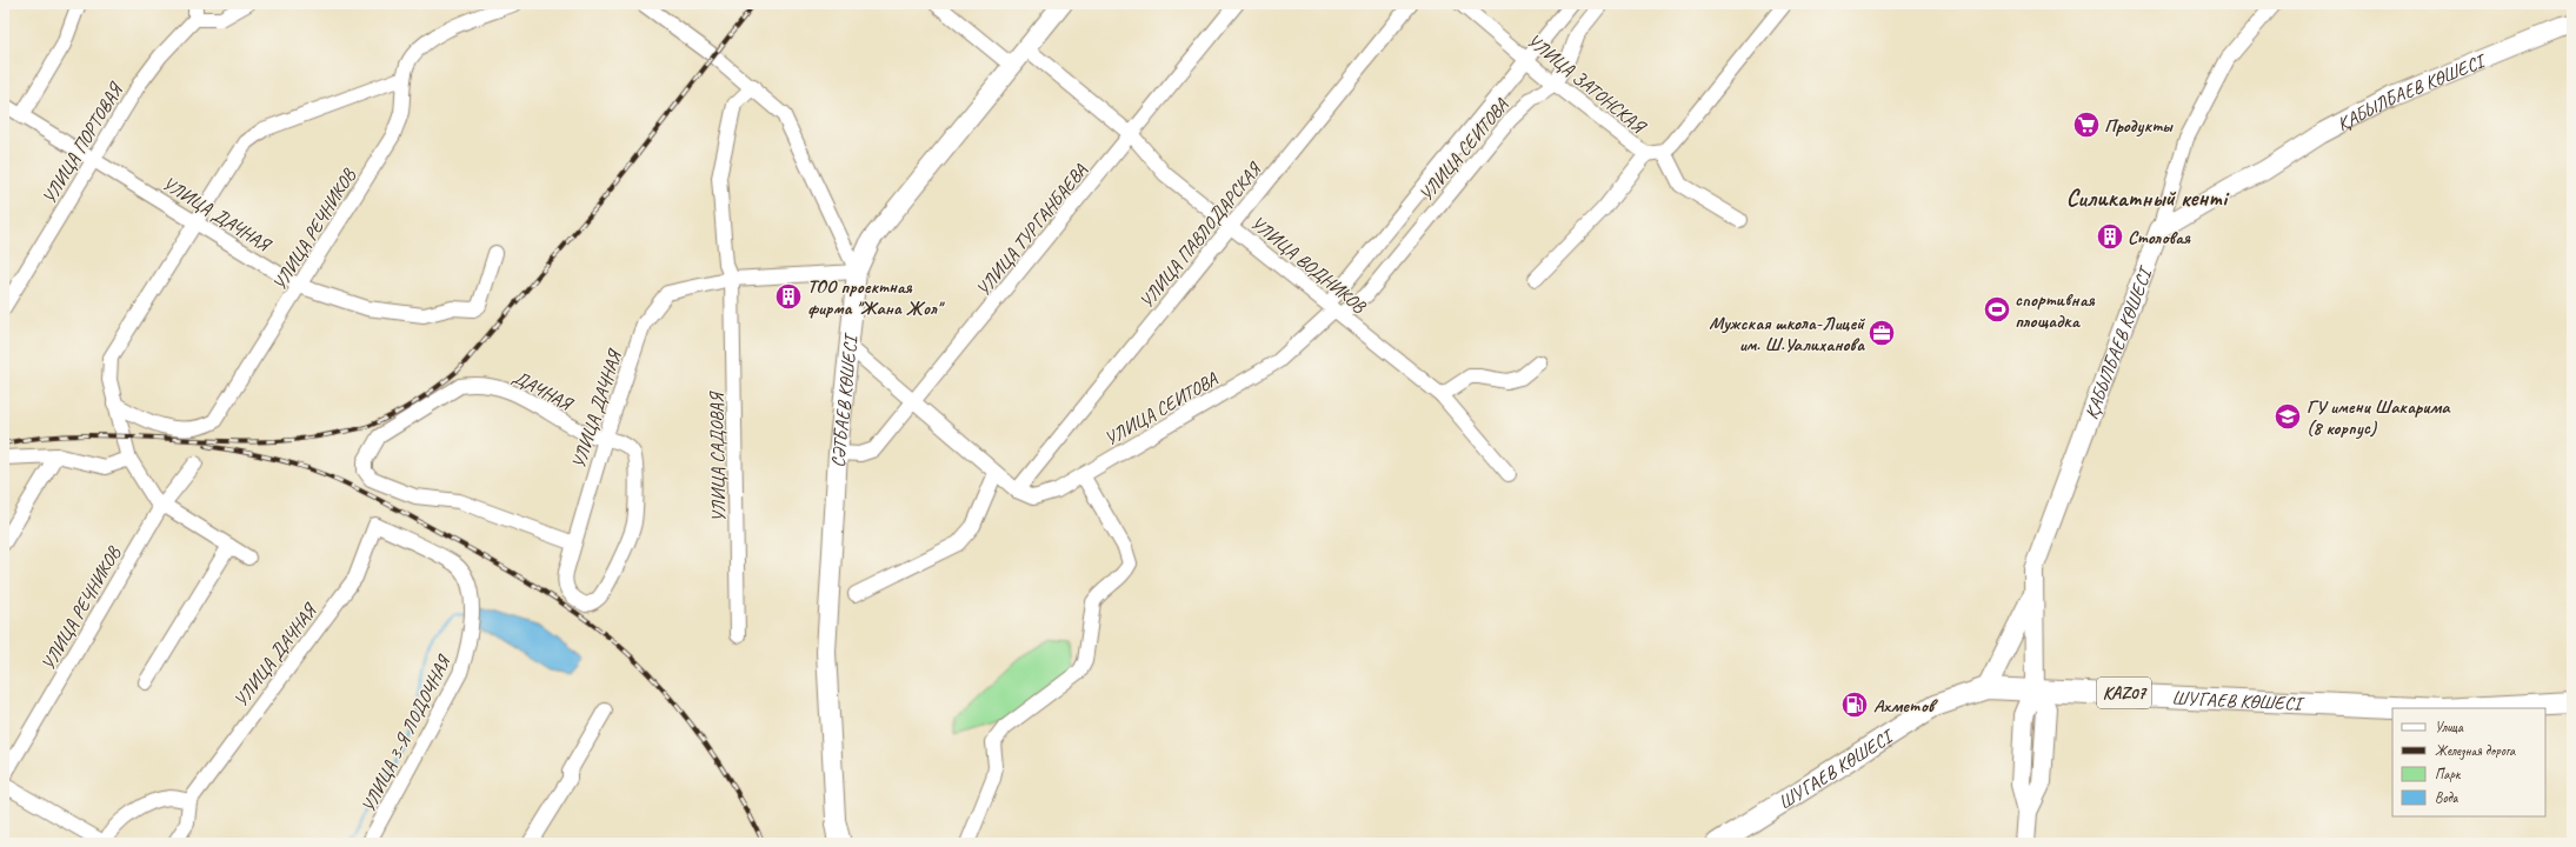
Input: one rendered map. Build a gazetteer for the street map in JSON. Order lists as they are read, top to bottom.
{
  "streets": {
    "highway": ["KAZ07", "ШУГАЕВ КӨШЕСІ"],
    "main road": ["ҚАБЫЛБАЕВ КӨШЕСІ", "СӘТБАЕВ КӨШЕСІ"],
    "street": [
      "УЛИЦА ЗАТОНСКАЯ",
      "УЛИЦА ПОРТОВАЯ",
      "УЛИЦА СЕИТОВА",
      "УЛИЦА ДАЧНАЯ",
      "УЛИЦА РЕЧНИКОВ",
      "УЛИЦА ТУРГАНБАЕВА",
      "УЛИЦА ПАВЛОДАРСКАЯ",
      "УЛИЦА ВОДНИКОВ",
      "ДАЧНАЯ",
      "УЛИЦА САДОВАЯ",
      "УЛИЦА 3-Я ЛОДОЧНАЯ"
    ]
  },
  "crossings": [
    ["УЛИЦА ЗАТОНСКАЯ", "УЛИЦА СЕИТОВА"],
    ["ҚАБЫЛБАЕВ КӨШЕСІ", "ШУГАЕВ КӨШЕСІ"],
    ["УЛИЦА ПОРТОВАЯ", "УЛИЦА ДАЧНАЯ"],
    ["УЛИЦА СЕИТОВА", "УЛИЦА ТУРГАНБАЕВА"],
    ["УЛИЦА СЕИТОВА", "УЛИЦА ПАВЛОДАРСКАЯ"],
    ["УЛИЦА СЕИТОВА", "УЛИЦА ВОДНИКОВ"],
    ["УЛИЦА СЕИТОВА", "СӘТБАЕВ КӨШЕСІ"],
    ["УЛИЦА ДАЧНАЯ", "УЛИЦА РЕЧНИКОВ"],
    ["УЛИЦА ДАЧНАЯ", "ДАЧНАЯ"],
    ["УЛИЦА ДАЧНАЯ", "УЛИЦА САДОВАЯ"],
    ["УЛИЦА ДАЧНАЯ", "УЛИЦА 3-Я ЛОДОЧНАЯ"],
    ["УЛИЦА ТУРГАНБАЕВА", "УЛИЦА ВОДНИКОВ"],
    ["УЛИЦА ТУРГАНБАЕВА", "СӘТБАЕВ КӨШЕСІ"],
    ["УЛИЦА ПАВЛОДАРСКАЯ", "УЛИЦА ВОДНИКОВ"],
    ["УЛИЦА ВОДНИКОВ", "СӘТБАЕВ КӨШЕСІ"]
  ],
  "districts": ["Силикатный кенті"],
  "places": {
    "supermarket": ["Продукты"],
    "building": ["Столовая", "ТОО проектная фирма \"Жана Жол\""],
    "sports": ["спортивная площадка"],
    "office": ["Мужская школа-Лицей им. Ш.Уалиханова"],
    "school or university": ["ГУ имени Шакарима (8 корпус)"],
    "fuel station": ["Ахметов"]
  },
  "legend": [
    "Улица",
    "Железная дорога",
    "Парк",
    "Вода"
  ]
}
